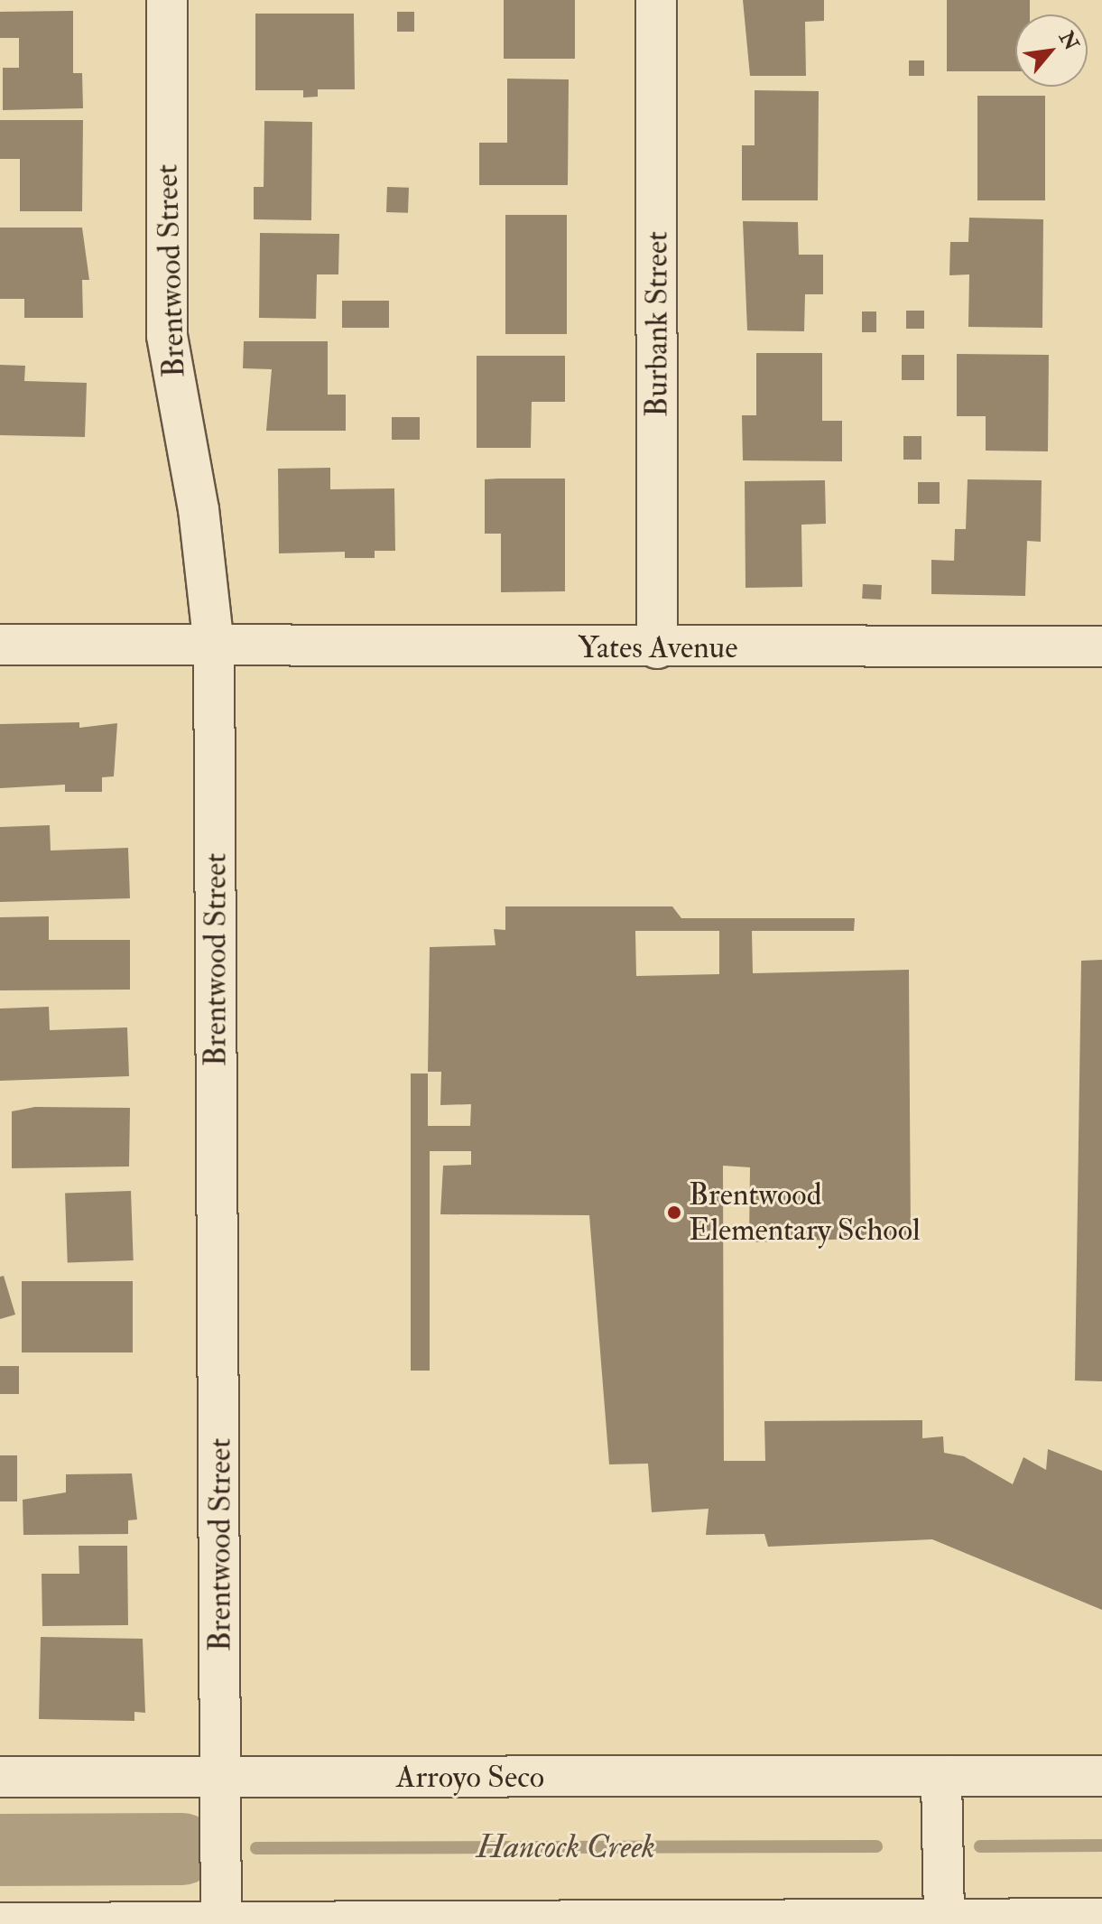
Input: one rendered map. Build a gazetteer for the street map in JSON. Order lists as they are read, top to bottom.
{
  "streets": {
    "street": [
      "Brentwood Street",
      "Burbank Street",
      "Yates Avenue",
      "Arroyo Seco"
    ]
  },
  "crossings": [
    ["Brentwood Street", "Yates Avenue"],
    ["Brentwood Street", "Arroyo Seco"],
    ["Burbank Street", "Yates Avenue"]
  ],
  "water": ["Hancock Creek"],
  "places": ["Brentwood Elementary School"],
  "north": "top right"
}
